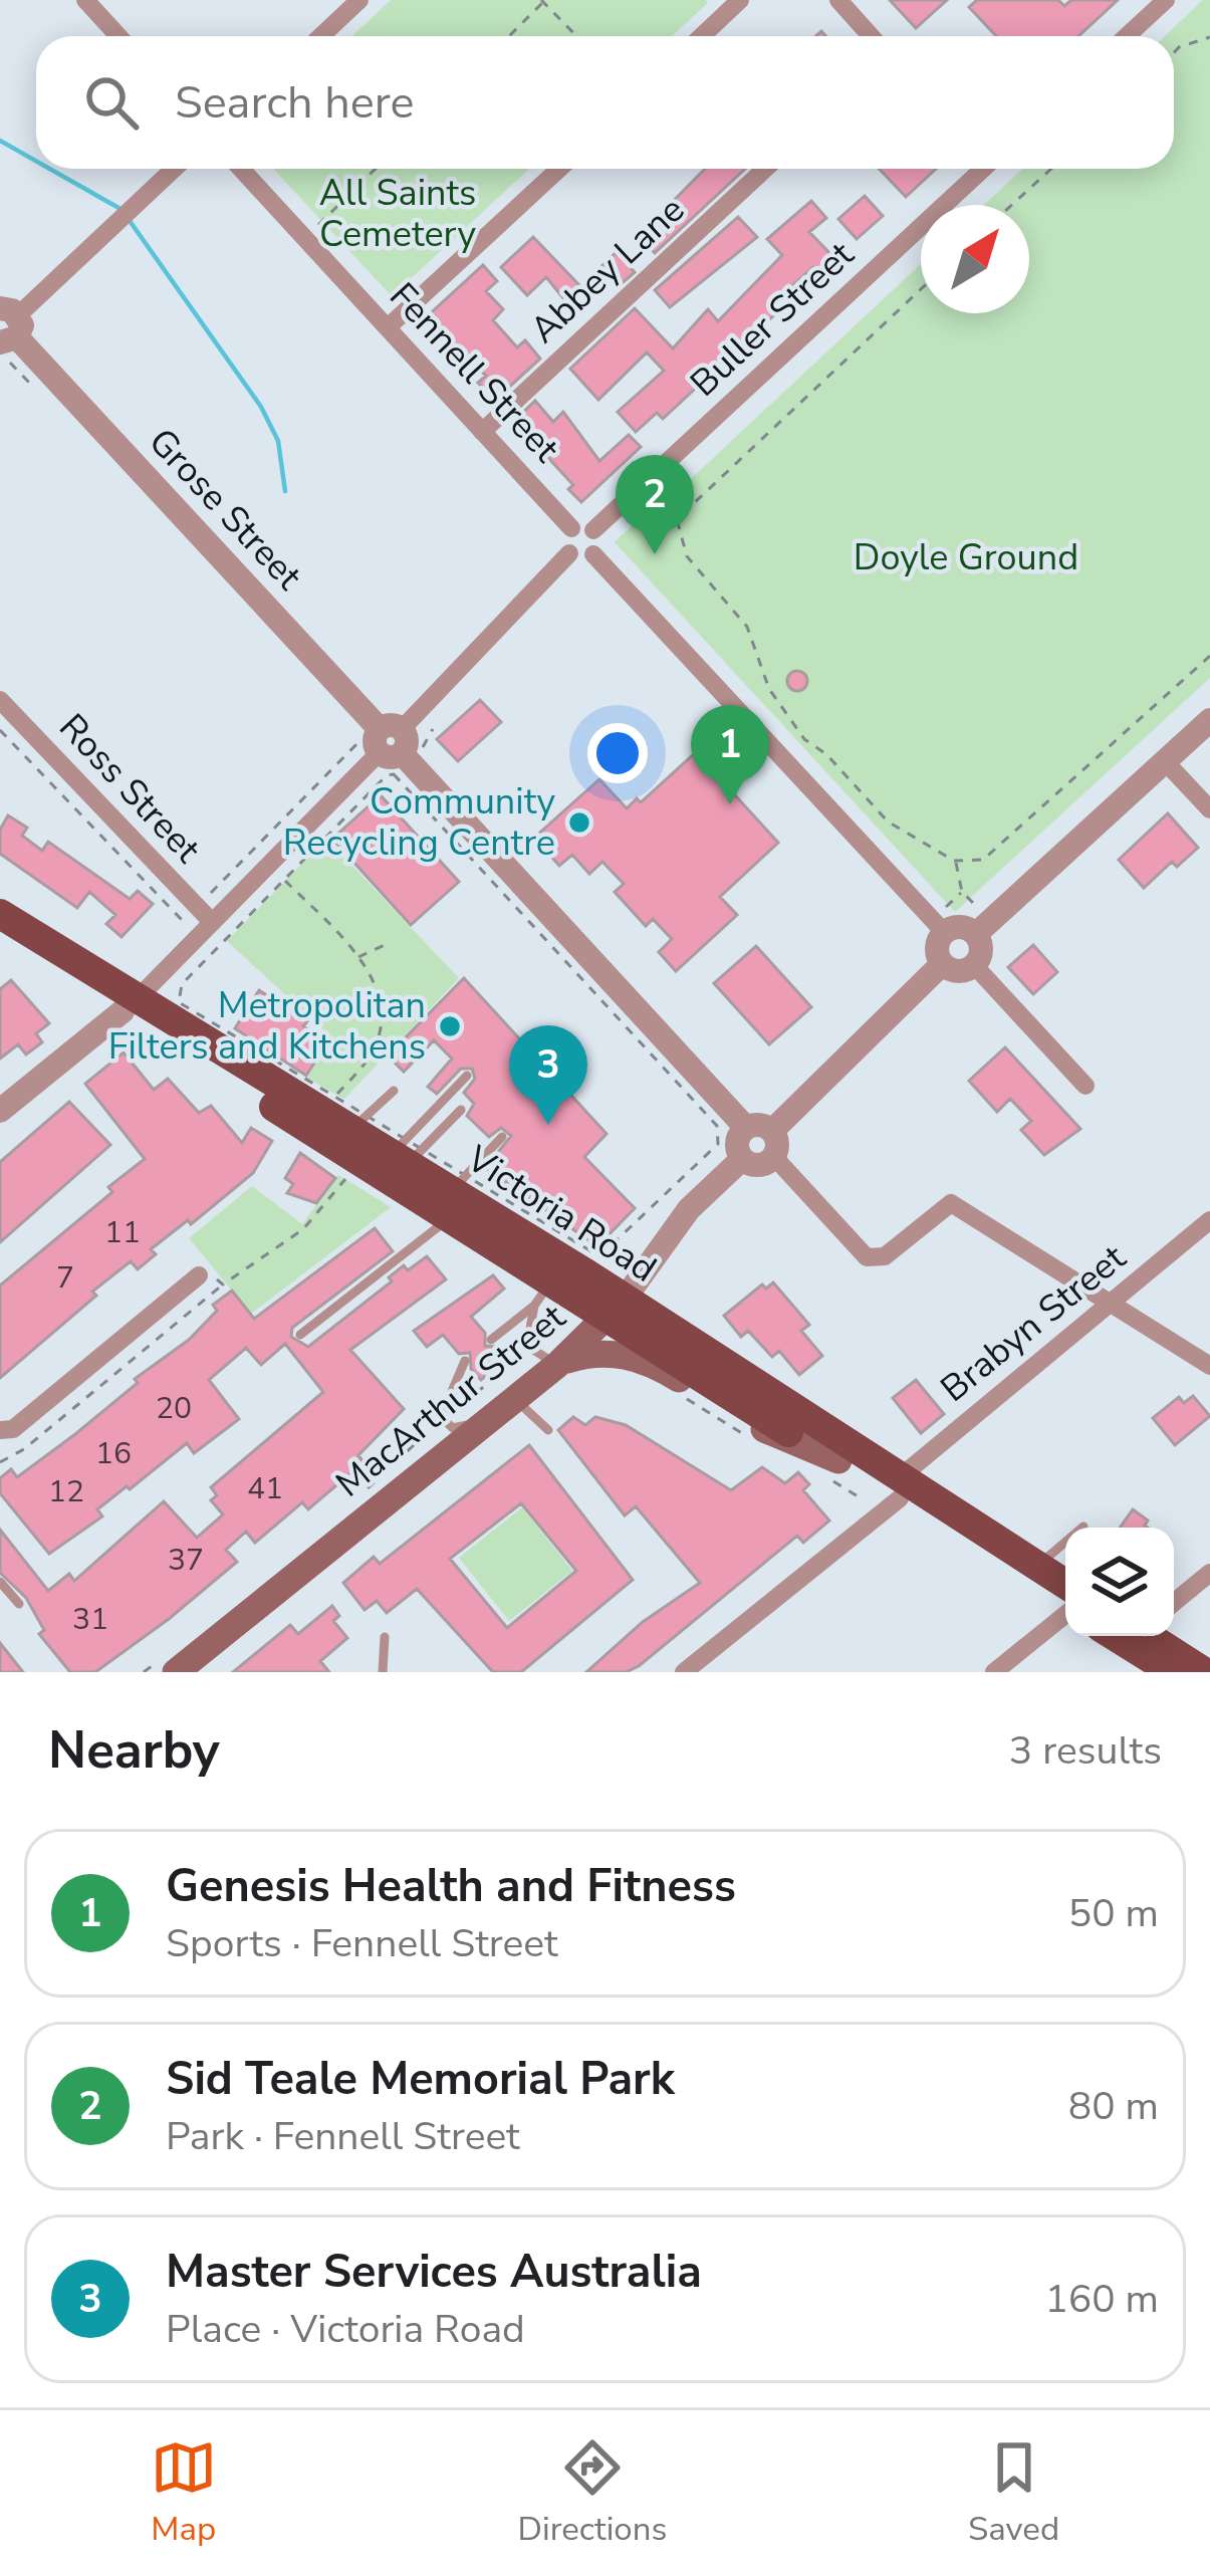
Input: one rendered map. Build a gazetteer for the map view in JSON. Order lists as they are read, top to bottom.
{
  "streets": {
    "main road": ["Victoria Road", "MacArthur Street"],
    "street": [
      "Abbey Lane",
      "Buller Street",
      "Fennell Street",
      "Grose Street",
      "Ross Street",
      "Brabyn Street"
    ]
  },
  "crossings": [
    ["Abbey Lane", "Fennell Street"],
    ["Buller Street", "Fennell Street"],
    ["Grose Street", "MacArthur Street"],
    ["Victoria Road", "Brabyn Street"],
    ["Victoria Road", "MacArthur Street"]
  ],
  "parks": ["All Saints Cemetery", "Doyle Ground"],
  "places": ["Community Recycling Centre", "Metropolitan Filters and Kitchens"],
  "house_numbers": [
    "11",
    "7",
    "20",
    "16",
    "41",
    "12",
    "37",
    "31"
  ],
  "north": "top right",
  "page": {
    "search": "Search here",
    "pins": ["2", "1", "3"],
    "heading": ["Nearby", "3 results"],
    "list": [
      {
        "mark": "1",
        "name": "Genesis Health and Fitness",
        "note": "Sports · Fennell Street",
        "value": "50 m"
      },
      {
        "mark": "2",
        "name": "Sid Teale Memorial Park",
        "note": "Park · Fennell Street",
        "value": "80 m"
      },
      {
        "mark": "3",
        "name": "Master Services Australia",
        "note": "Place · Victoria Road",
        "value": "160 m"
      }
    ],
    "nav": ["Map", "Directions", "Saved"]
  }
}
